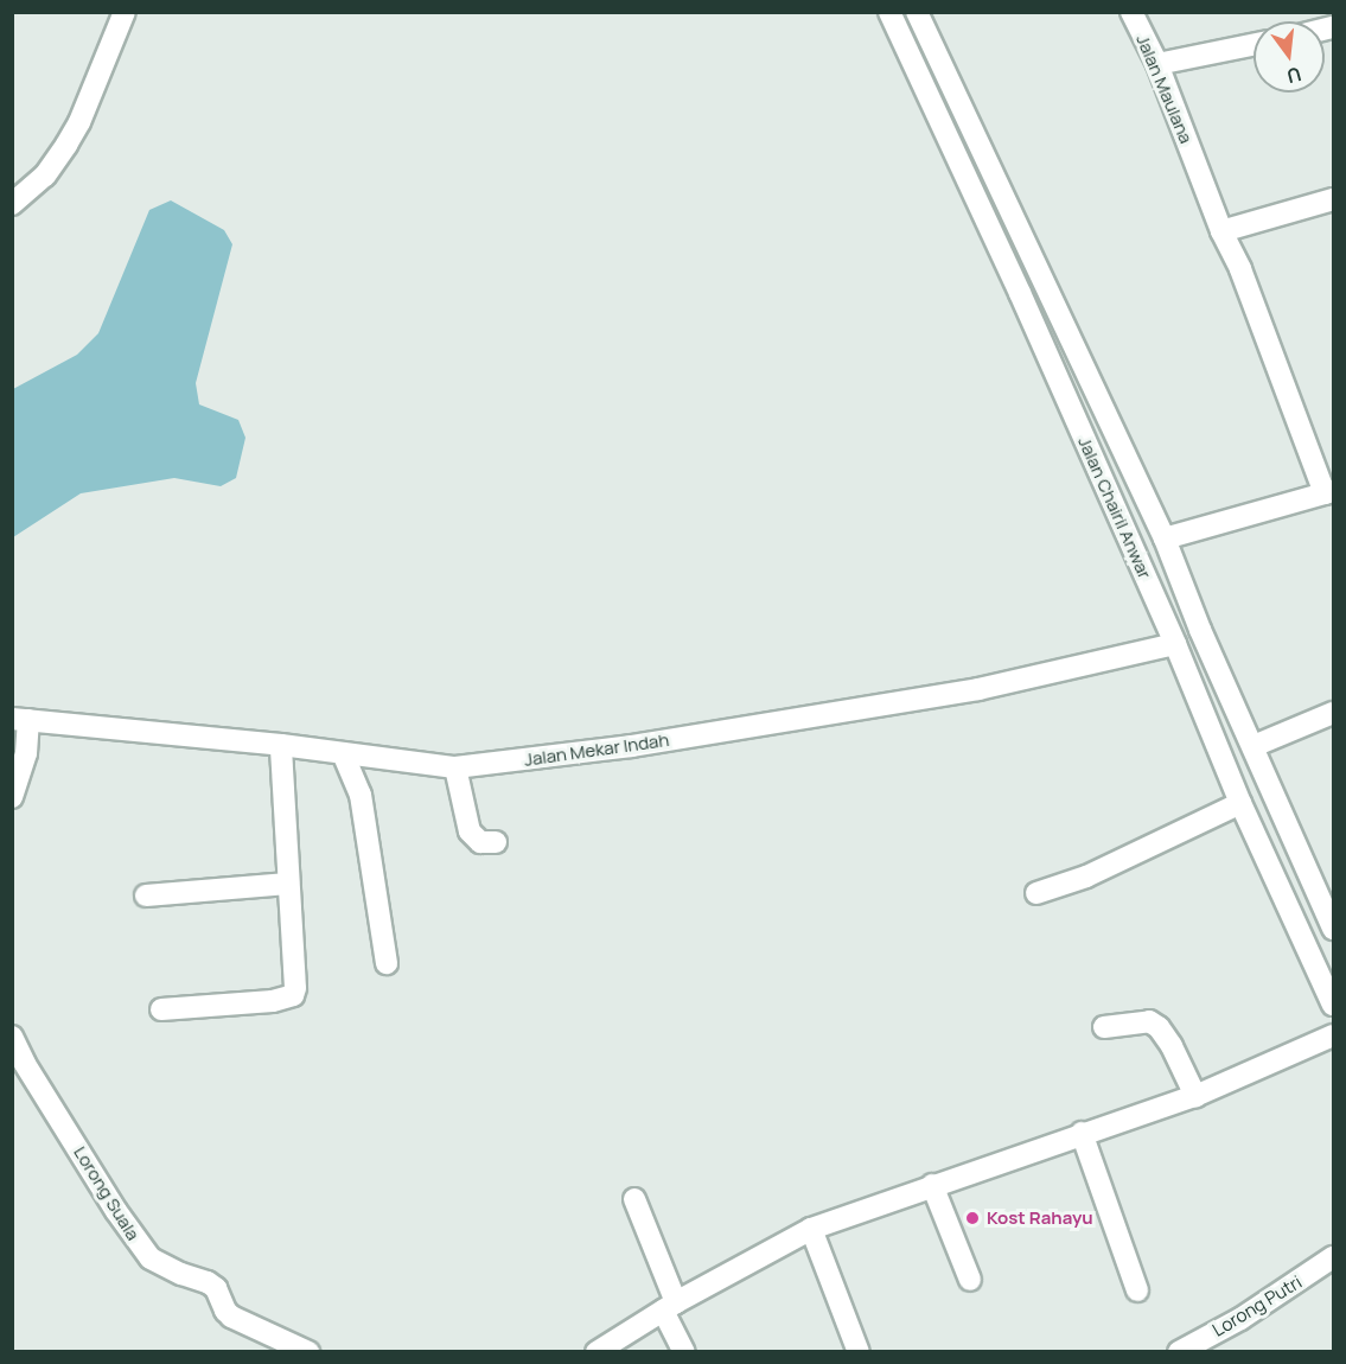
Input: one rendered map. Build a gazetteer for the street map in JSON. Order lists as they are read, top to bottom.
{
  "streets": {
    "street": [
      "Jalan Maulana",
      "Jalan Chairil Anwar",
      "Jalan Mekar Indah",
      "Lorong Suala",
      "Lorong Putri"
    ]
  },
  "crossings": [
    ["Jalan Chairil Anwar", "Jalan Mekar Indah"]
  ],
  "places": ["Kost Rahayu"],
  "north": "bottom"
}
